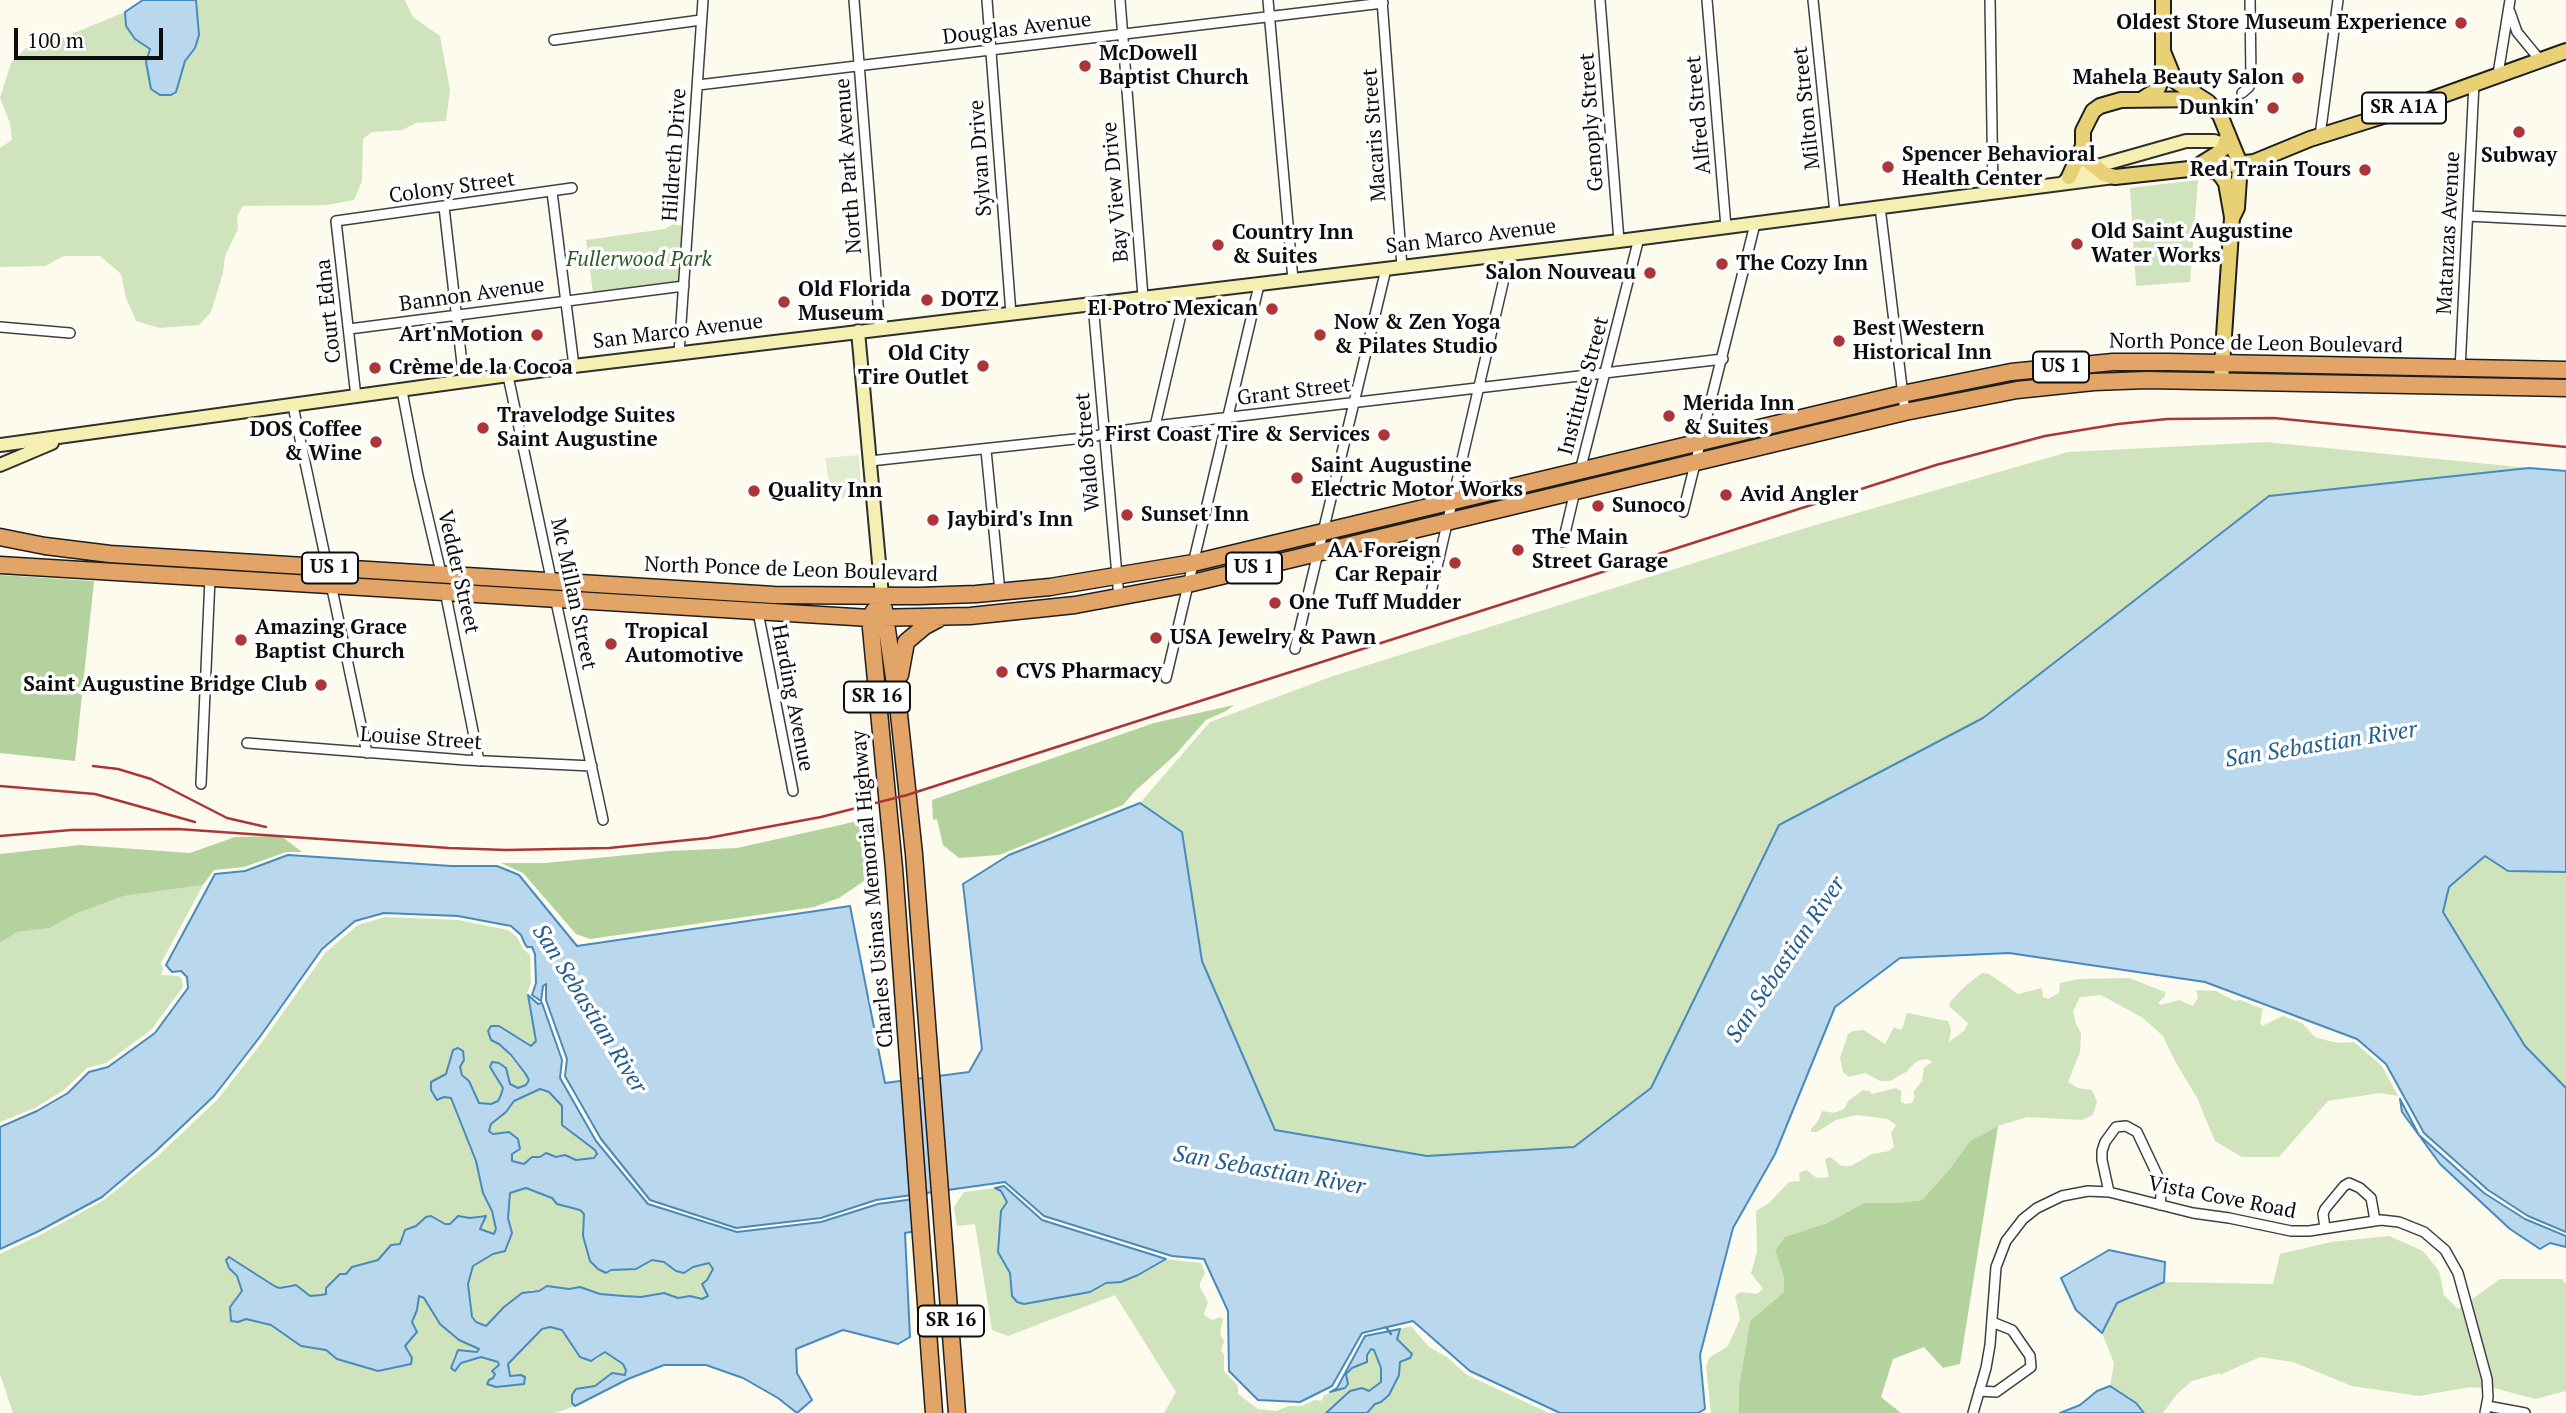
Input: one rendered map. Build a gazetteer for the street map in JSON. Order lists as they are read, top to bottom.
{
  "streets": {
    "highway": [
      "North Ponce de Leon Boulevard",
      "US 1",
      "SR 16",
      "Charles Usinas Memorial Highway"
    ],
    "main road": ["SR A1A", "San Marco Avenue"],
    "street": [
      "Douglas Avenue",
      "Milton Street",
      "Alfred Street",
      "Genoply Street",
      "Macaris Street",
      "Hildreth Drive",
      "Sylvan Drive",
      "North Park Avenue",
      "Colony Street",
      "Bay View Drive",
      "Matanzas Avenue",
      "Bannon Avenue",
      "Court Edna",
      "Institute Street",
      "Grant Street",
      "Waldo Street",
      "Vedder Street",
      "Mc Millan Street",
      "Harding Avenue",
      "Louise Street",
      "Vista Cove Road"
    ]
  },
  "crossings": [
    ["Douglas Avenue", "Macaris Street"],
    ["Douglas Avenue", "Hildreth Drive"],
    ["Douglas Avenue", "Sylvan Drive"],
    ["Douglas Avenue", "North Park Avenue"],
    ["Douglas Avenue", "Bay View Drive"],
    ["Milton Street", "San Marco Avenue"],
    ["Alfred Street", "San Marco Avenue"],
    ["Genoply Street", "San Marco Avenue"],
    ["Macaris Street", "San Marco Avenue"],
    ["Hildreth Drive", "San Marco Avenue"],
    ["Hildreth Drive", "Bannon Avenue"],
    ["Sylvan Drive", "San Marco Avenue"],
    ["North Park Avenue", "San Marco Avenue"],
    ["Colony Street", "Court Edna"],
    ["Bay View Drive", "San Marco Avenue"],
    ["Matanzas Avenue", "San Marco Avenue"],
    ["Matanzas Avenue", "North Ponce de Leon Boulevard"],
    ["San Marco Avenue", "Court Edna"],
    ["San Marco Avenue", "Institute Street"],
    ["San Marco Avenue", "Waldo Street"],
    ["San Marco Avenue", "Vedder Street"],
    ["San Marco Avenue", "Mc Millan Street"],
    ["Bannon Avenue", "Court Edna"],
    ["North Ponce de Leon Boulevard", "Institute Street"],
    ["North Ponce de Leon Boulevard", "Waldo Street"],
    ["North Ponce de Leon Boulevard", "Vedder Street"],
    ["North Ponce de Leon Boulevard", "Mc Millan Street"],
    ["North Ponce de Leon Boulevard", "Harding Avenue"],
    ["North Ponce de Leon Boulevard", "Charles Usinas Memorial Highway"],
    ["Institute Street", "Grant Street"],
    ["Grant Street", "Waldo Street"],
    ["Vedder Street", "Louise Street"],
    ["Mc Millan Street", "Louise Street"]
  ],
  "water": ["San Sebastian River"],
  "parks": ["Fullerwood Park"],
  "places": [
    "Oldest Store Museum Experience",
    "McDowell Baptist Church",
    "Mahela Beauty Salon",
    "Dunkin'",
    "Subway",
    "Spencer Behavioral Health Center",
    "Red Train Tours",
    "Old Saint Augustine Water Works",
    "Country Inn & Suites",
    "The Cozy Inn",
    "Salon Nouveau",
    "DOTZ",
    "Old Florida Museum",
    "El Potro Mexican",
    "Art'nMotion",
    "Now & Zen Yoga & Pilates Studio",
    "Best Western Historical Inn",
    "Old City Tire Outlet",
    "Crème de la Cocoa",
    "Merida Inn & Suites",
    "Travelodge Suites Saint Augustine",
    "First Coast Tire & Services",
    "DOS Coffee & Wine",
    "Saint Augustine Electric Motor Works",
    "Quality Inn",
    "Avid Angler",
    "Sunoco",
    "Sunset Inn",
    "Jaybird's Inn",
    "The Main Street Garage",
    "AA Foreign Car Repair",
    "One Tuff Mudder",
    "USA Jewelry & Pawn",
    "Amazing Grace Baptist Church",
    "Tropical Automotive",
    "CVS Pharmacy",
    "Saint Augustine Bridge Club"
  ],
  "scale_bar": "100 m"
}
